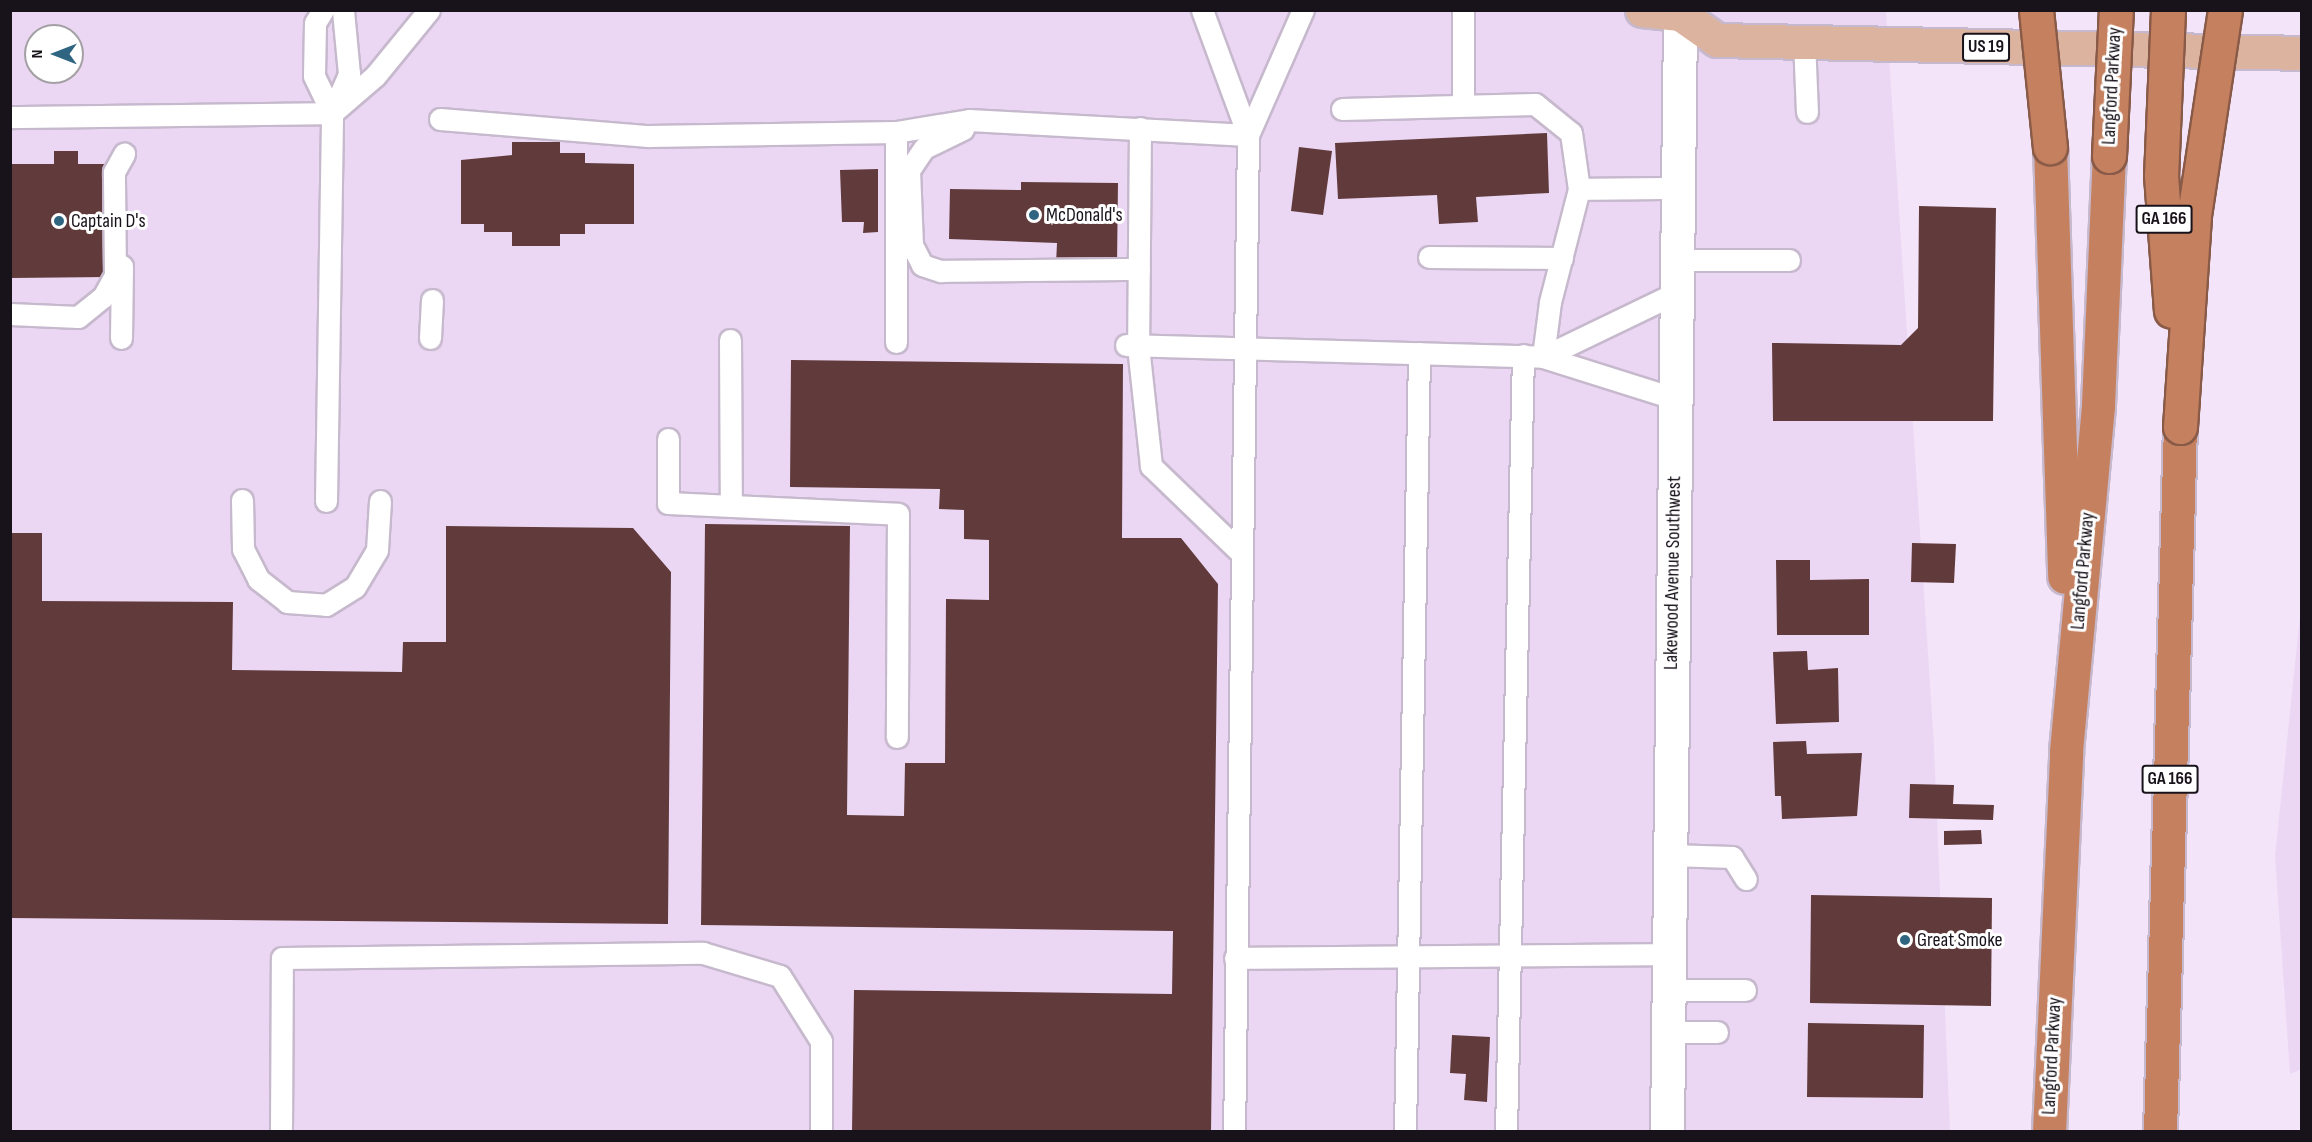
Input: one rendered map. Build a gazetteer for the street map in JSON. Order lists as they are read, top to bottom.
{
  "streets": {
    "highway": ["Langford Parkway", "GA 166"],
    "main road": ["US 19"],
    "street": ["Lakewood Avenue Southwest"]
  },
  "crossings": [
    ["US 19", "Lakewood Avenue Southwest"]
  ],
  "places": ["McDonald's", "Captain D's", "Great Smoke"],
  "north": "left"
}
